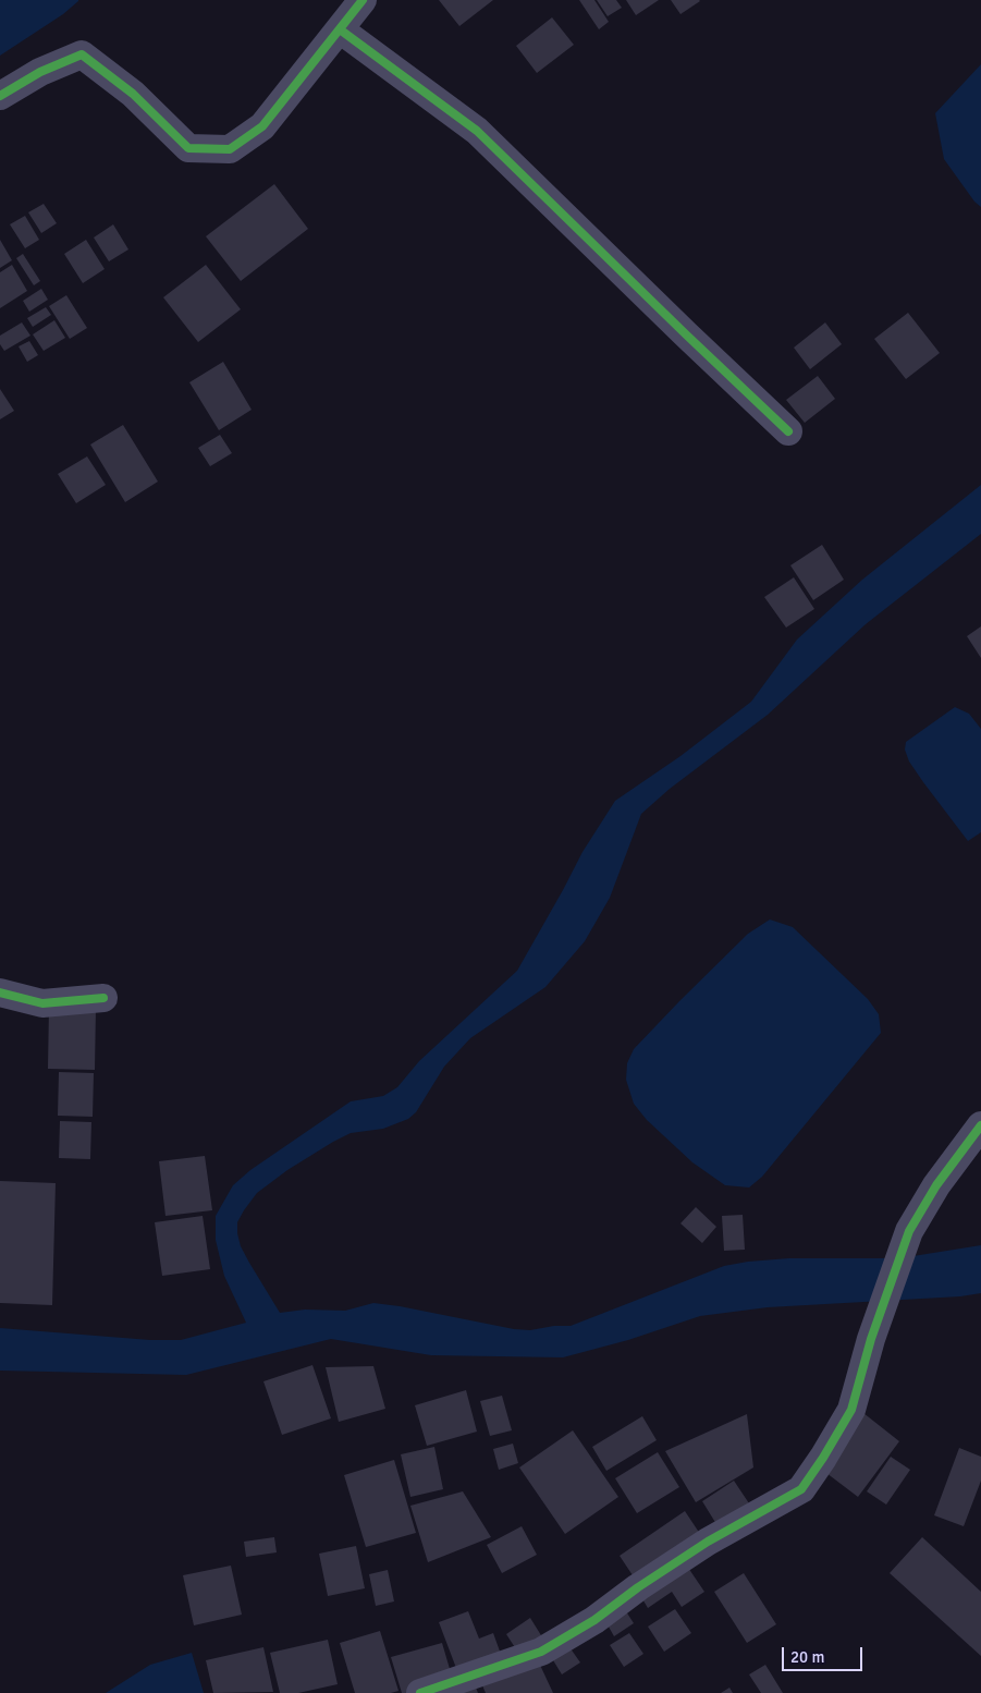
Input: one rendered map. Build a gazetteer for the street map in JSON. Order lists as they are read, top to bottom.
{
  "scale_bar": "20 m"
}
